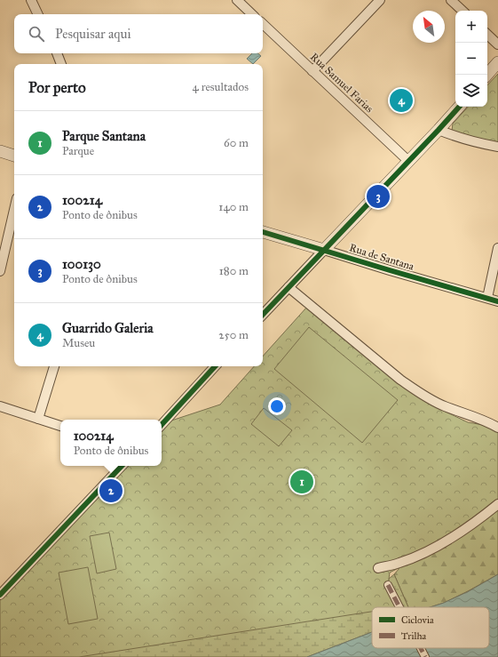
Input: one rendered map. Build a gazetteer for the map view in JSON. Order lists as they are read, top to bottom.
{
  "streets": {
    "street": ["Rua Samuel Farias", "Rua de Santana"]
  },
  "legend": ["Ciclovia", "Trilha"],
  "north": "top left",
  "page": {
    "map_buttons": ["+", "−"],
    "search": "Pesquisar aqui",
    "heading": ["Por perto", "4 resultados"],
    "pins": [
      "4",
      "3",
      "1",
      "2"
    ],
    "list": [
      {
        "mark": "1",
        "name": "Parque Santana",
        "note": "Parque",
        "value": "60 m"
      },
      {
        "mark": "2",
        "name": "100214",
        "note": "Ponto de ônibus",
        "value": "140 m"
      },
      {
        "mark": "3",
        "name": "100130",
        "note": "Ponto de ônibus",
        "value": "180 m"
      },
      {
        "mark": "4",
        "name": "Guarrido Galeria",
        "note": "Museu",
        "value": "250 m"
      }
    ],
    "popup": ["100214", "Ponto de ônibus"]
  }
}
